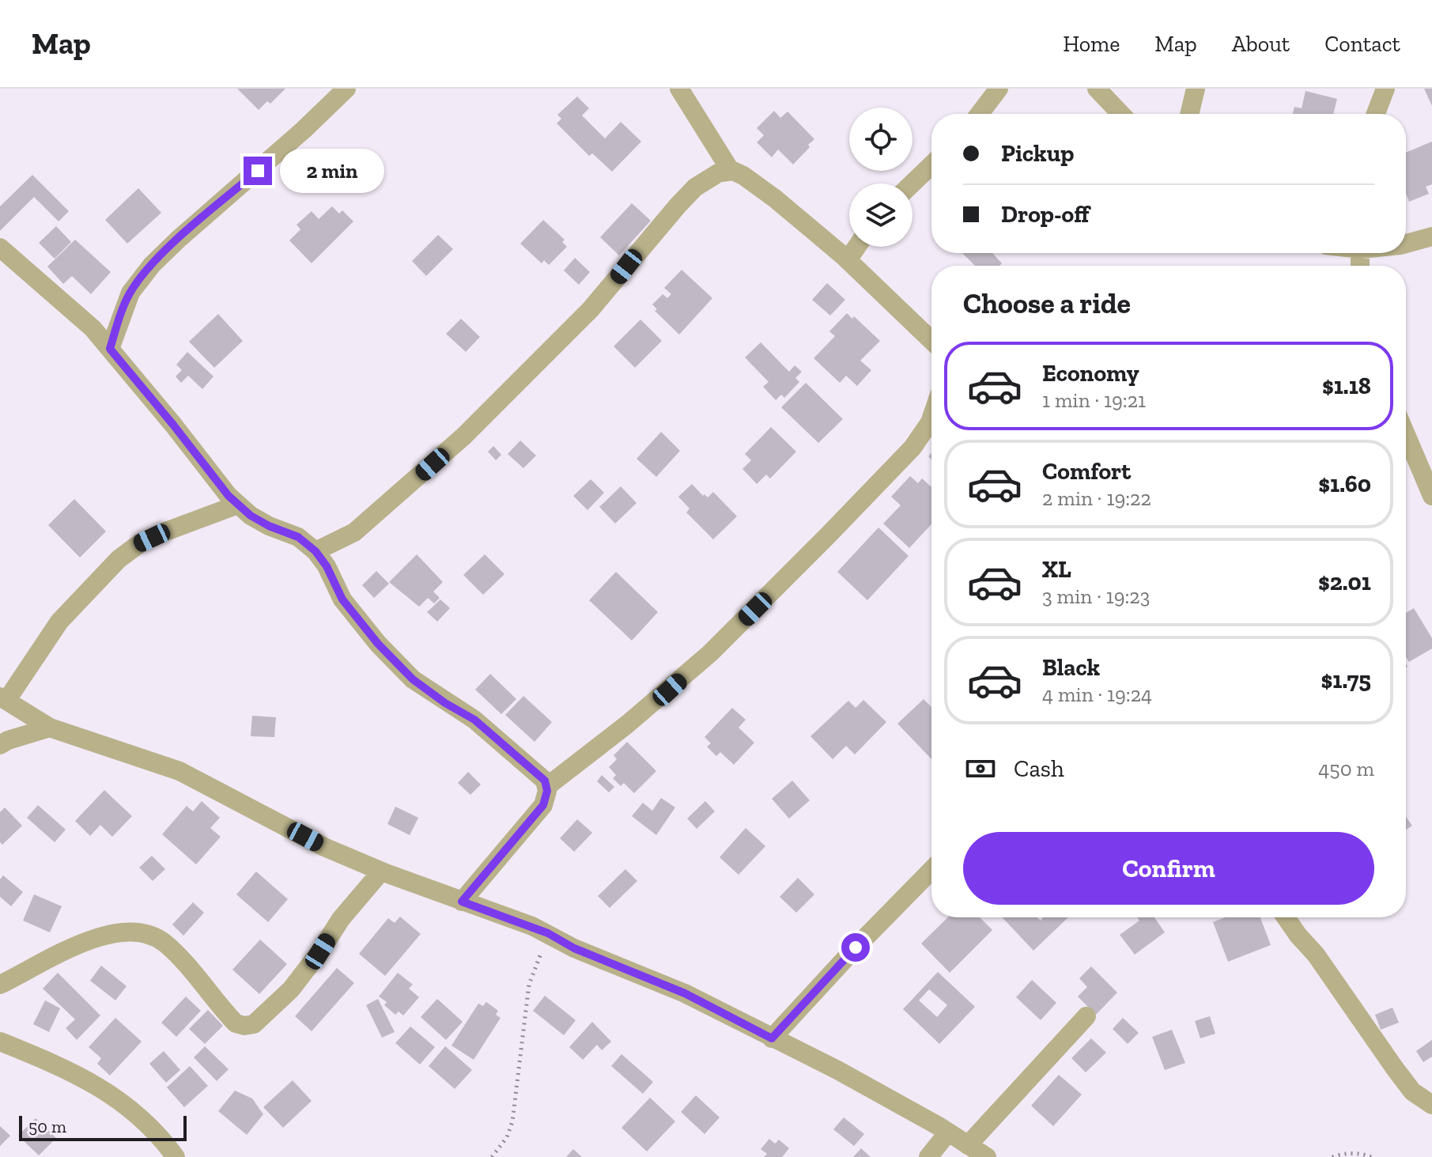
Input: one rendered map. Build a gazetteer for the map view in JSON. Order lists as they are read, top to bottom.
{
  "scale_bar": "50 m",
  "page": {
    "header": "Map",
    "nav": [
      "Home",
      "Map",
      "About",
      "Contact"
    ],
    "banner": ["Pickup", "Drop-off"],
    "bubble": "2 min",
    "heading": "Choose a ride",
    "list": [
      {
        "name": "Economy",
        "note": "1 min · 19:21",
        "value": "$1.18"
      },
      {
        "name": "Comfort",
        "note": "2 min · 19:22",
        "value": "$1.60"
      },
      {
        "name": "XL",
        "note": "3 min · 19:23",
        "value": "$2.01"
      },
      {
        "name": "Black",
        "note": "4 min · 19:24",
        "value": "$1.75"
      }
    ],
    "pay": ["Cash", "450 m"],
    "buttons": "Confirm",
    "scale": "50 m"
  }
}
